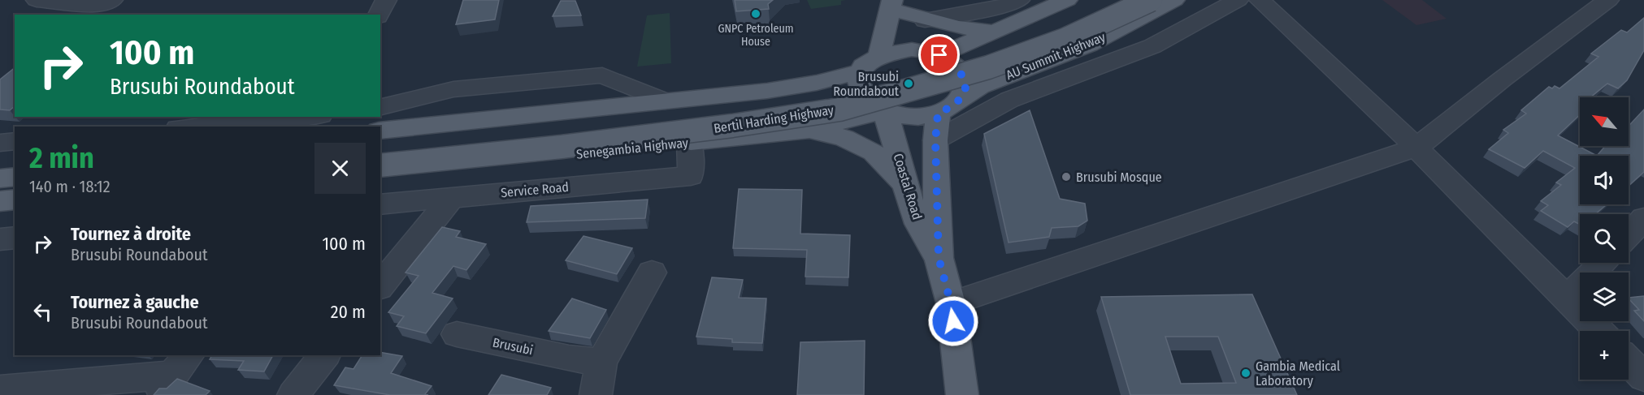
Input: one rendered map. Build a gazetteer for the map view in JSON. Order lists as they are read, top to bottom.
{
  "streets": {
    "main road": [
      "AU Summit Highway",
      "Bertil Harding Highway",
      "Senegambia Highway",
      "Coastal Road"
    ],
    "street": ["Service Road", "Brusubi"]
  },
  "crossings": [
    ["AU Summit Highway", "Senegambia Highway"],
    ["AU Summit Highway", "Coastal Road"],
    ["Senegambia Highway", "Coastal Road"],
    ["Senegambia Highway", "Service Road"]
  ],
  "places": [
    "GNPC Petroleum House",
    "Brusubi Roundabout",
    "Brusubi Mosque",
    "Gambia Medical Laboratory"
  ],
  "north": "top left",
  "page": {
    "turn": ["100 m", "Brusubi Roundabout"],
    "map_buttons": "+",
    "heading": ["2 min", "140 m · 18:12"],
    "list": [
      {
        "name": "Tournez à droite",
        "note": "Brusubi Roundabout",
        "value": "100 m"
      },
      {
        "name": "Tournez à gauche",
        "note": "Brusubi Roundabout",
        "value": "20 m"
      }
    ]
  }
}
